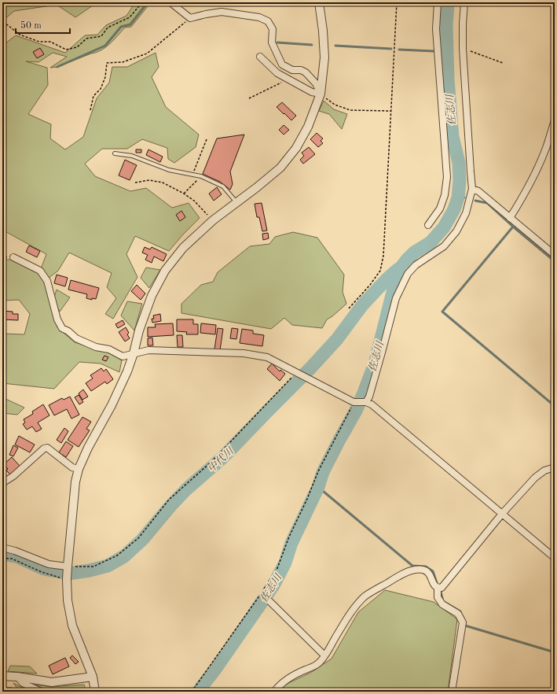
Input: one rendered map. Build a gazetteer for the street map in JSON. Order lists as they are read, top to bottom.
{
  "water": ["佐志川", "中代川"],
  "scale_bar": "50 m"
}
